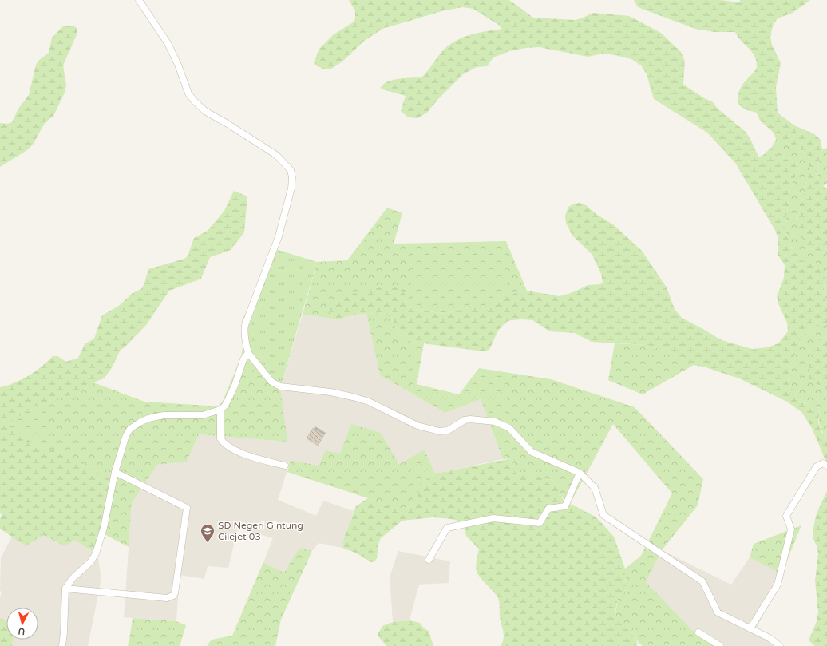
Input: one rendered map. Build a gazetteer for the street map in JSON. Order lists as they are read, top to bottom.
{
  "places": {
    "school or university": ["SD Negeri Gintung Cilejet 03"]
  },
  "north": "bottom"
}
